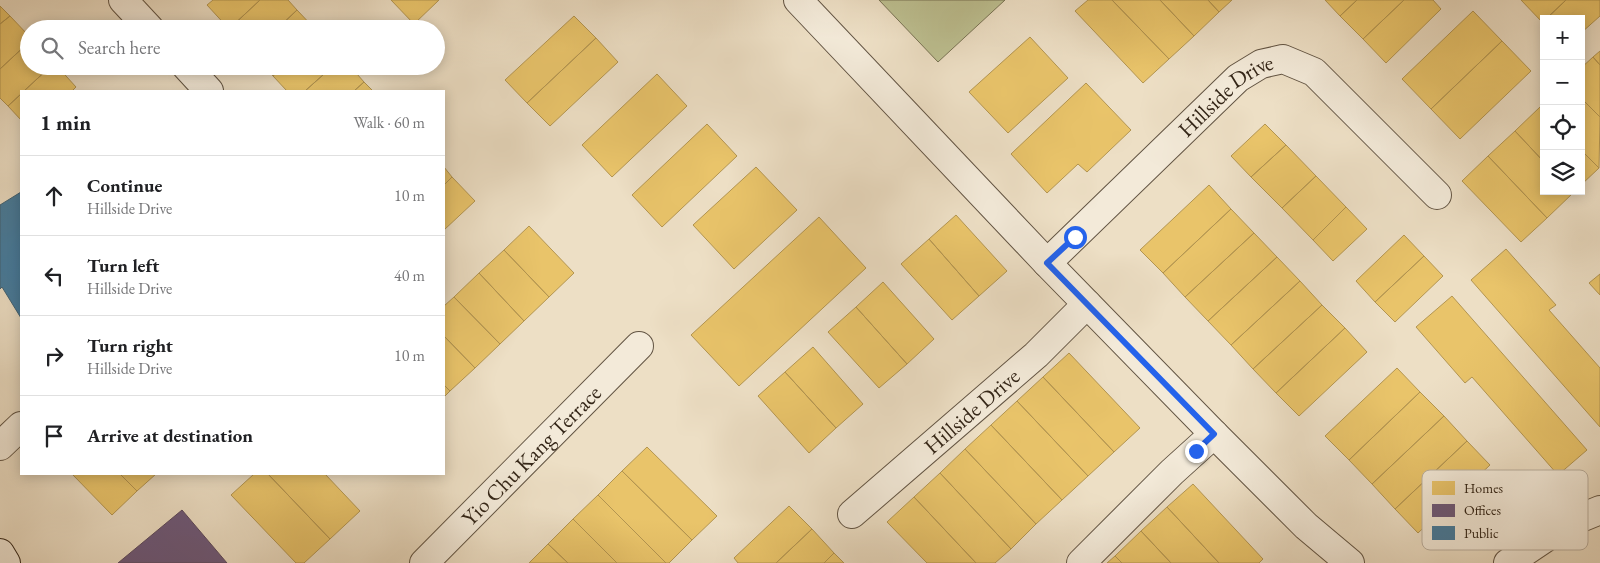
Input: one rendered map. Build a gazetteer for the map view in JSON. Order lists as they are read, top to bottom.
{
  "streets": {
    "street": ["Hillside Drive", "Yio Chu Kang Terrace"]
  },
  "legend": ["Homes", "Offices", "Public"],
  "page": {
    "map_buttons": ["+", "−"],
    "search": "Search here",
    "heading": ["1 min", "Walk · 60 m"],
    "list": [
      ["Continue", "Hillside Drive", "10 m"],
      ["Turn left", "Hillside Drive", "40 m"],
      ["Turn right", "Hillside Drive", "10 m"],
      "Arrive at destination"
    ]
  }
}
